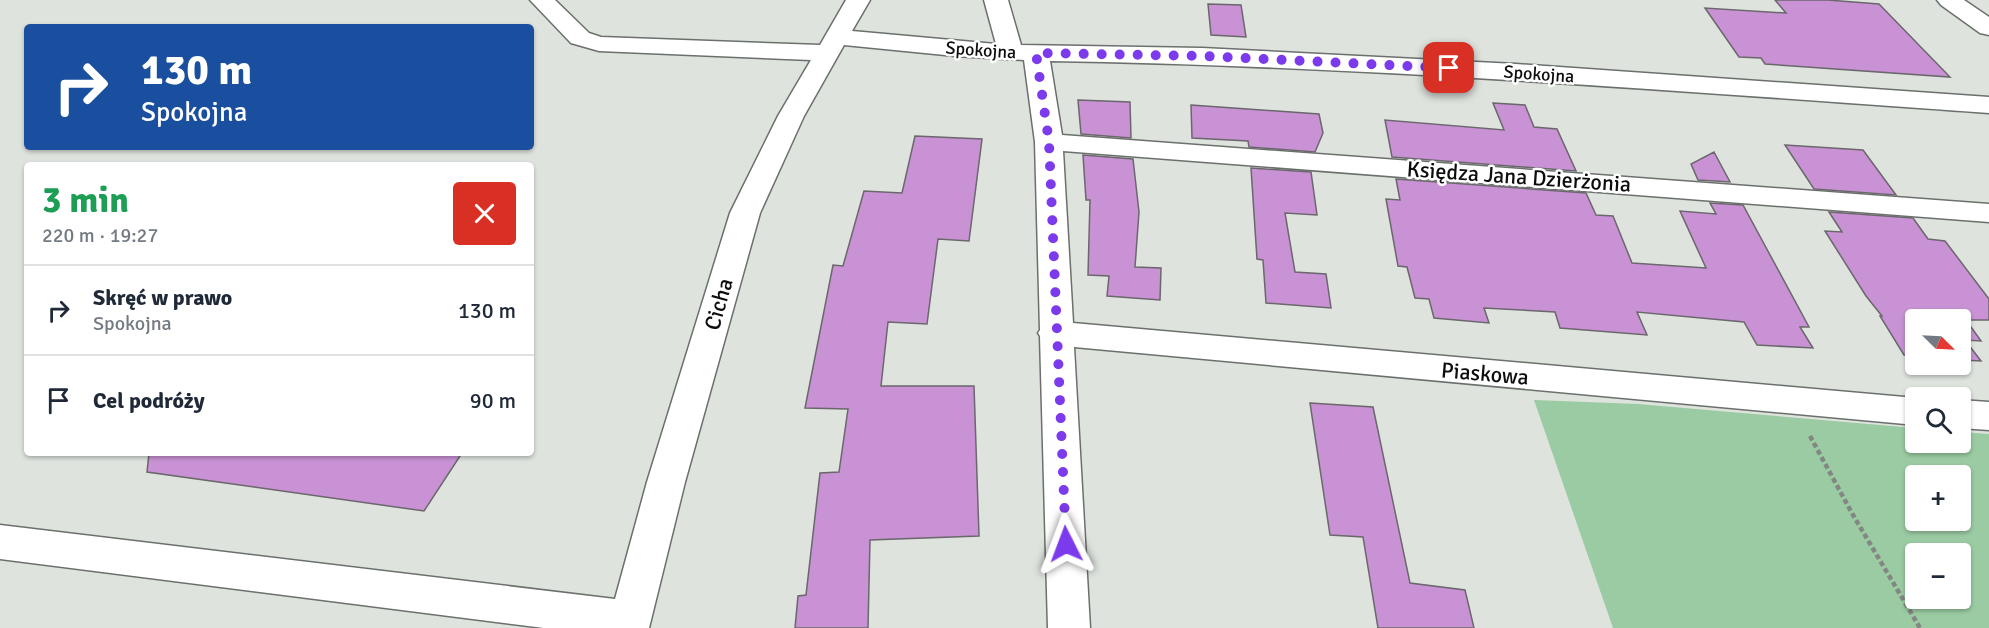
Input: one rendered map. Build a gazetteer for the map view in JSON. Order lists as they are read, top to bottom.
{
  "streets": {
    "street": [
      "Spokojna",
      "Księdza Jana Dzierżonia",
      "Cicha",
      "Piaskowa"
    ]
  },
  "crossings": [
    ["Spokojna", "Cicha"]
  ],
  "north": "bottom right",
  "page": {
    "turn": ["130 m", "Spokojna"],
    "heading": ["3 min", "220 m · 19:27"],
    "list": [
      {
        "name": "Skręć w prawo",
        "note": "Spokojna",
        "value": "130 m"
      },
      {
        "name": "Cel podróży",
        "value": "90 m"
      }
    ],
    "map_buttons": ["+", "−"]
  }
}
